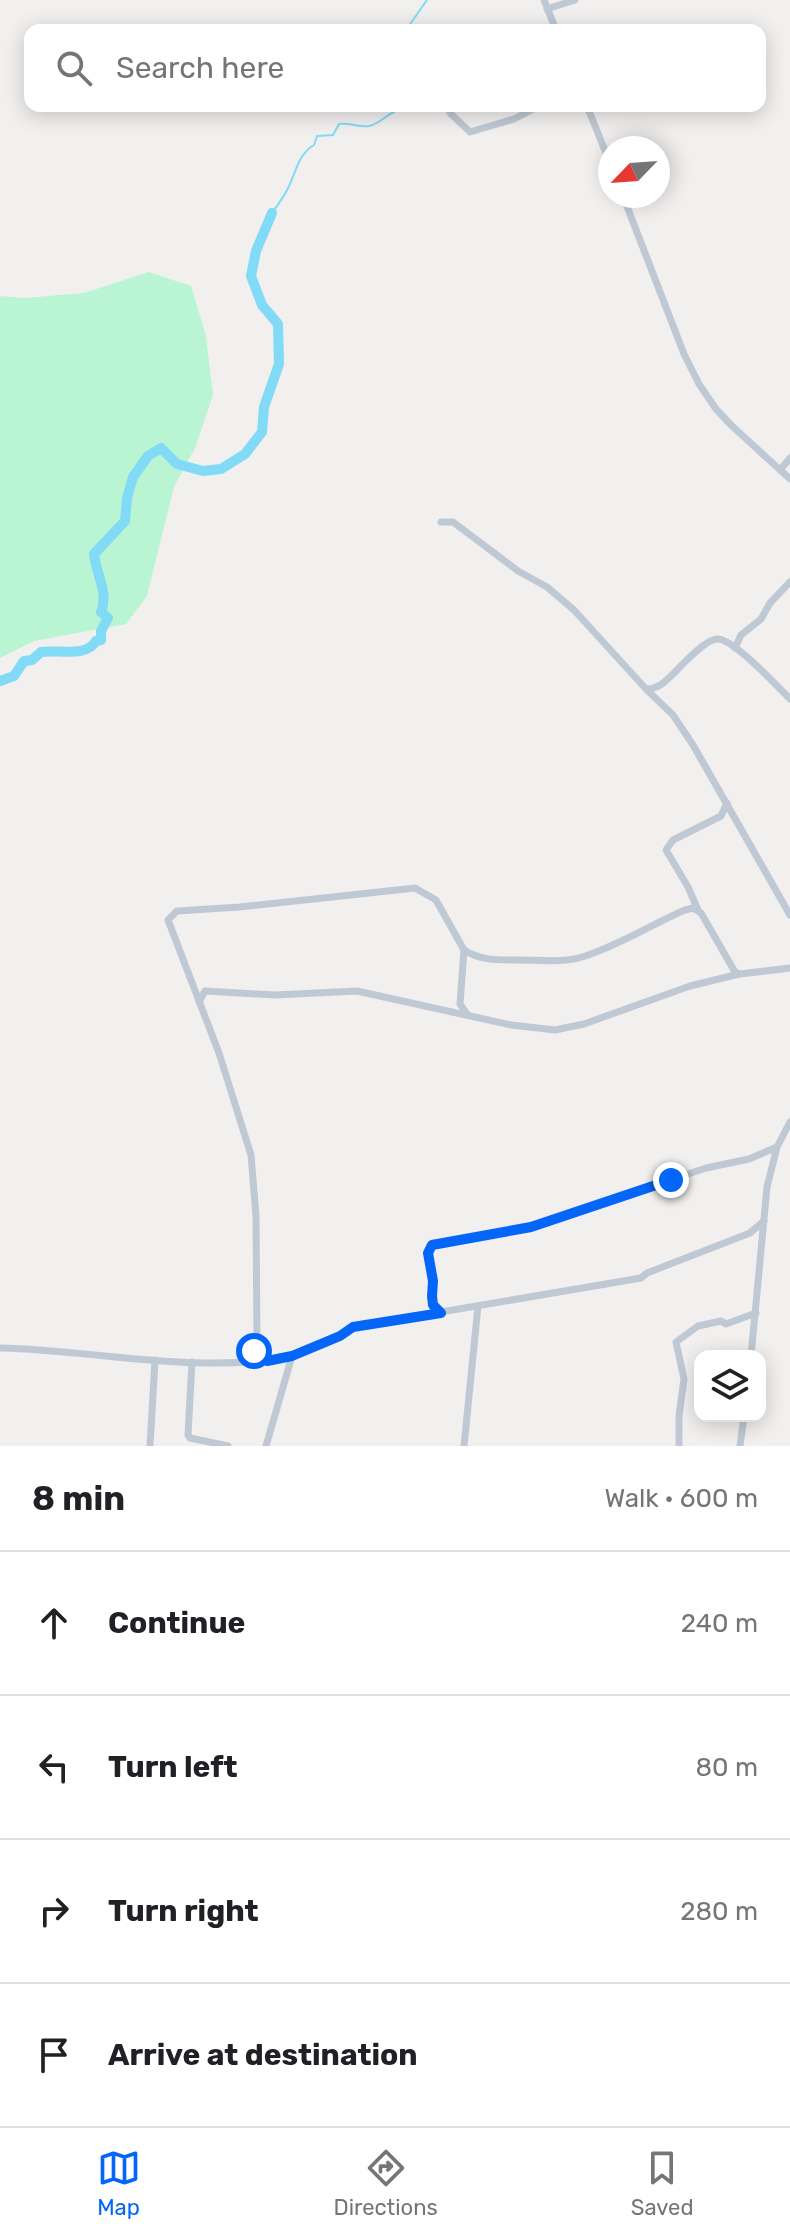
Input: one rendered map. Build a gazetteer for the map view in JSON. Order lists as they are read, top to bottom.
{
  "north": "bottom left",
  "page": {
    "search": "Search here",
    "heading": ["8 min", "Walk · 600 m"],
    "list": [
      ["Continue", "240 m"],
      ["Turn left", "80 m"],
      ["Turn right", "280 m"],
      "Arrive at destination"
    ],
    "nav": ["Map", "Directions", "Saved"]
  }
}
